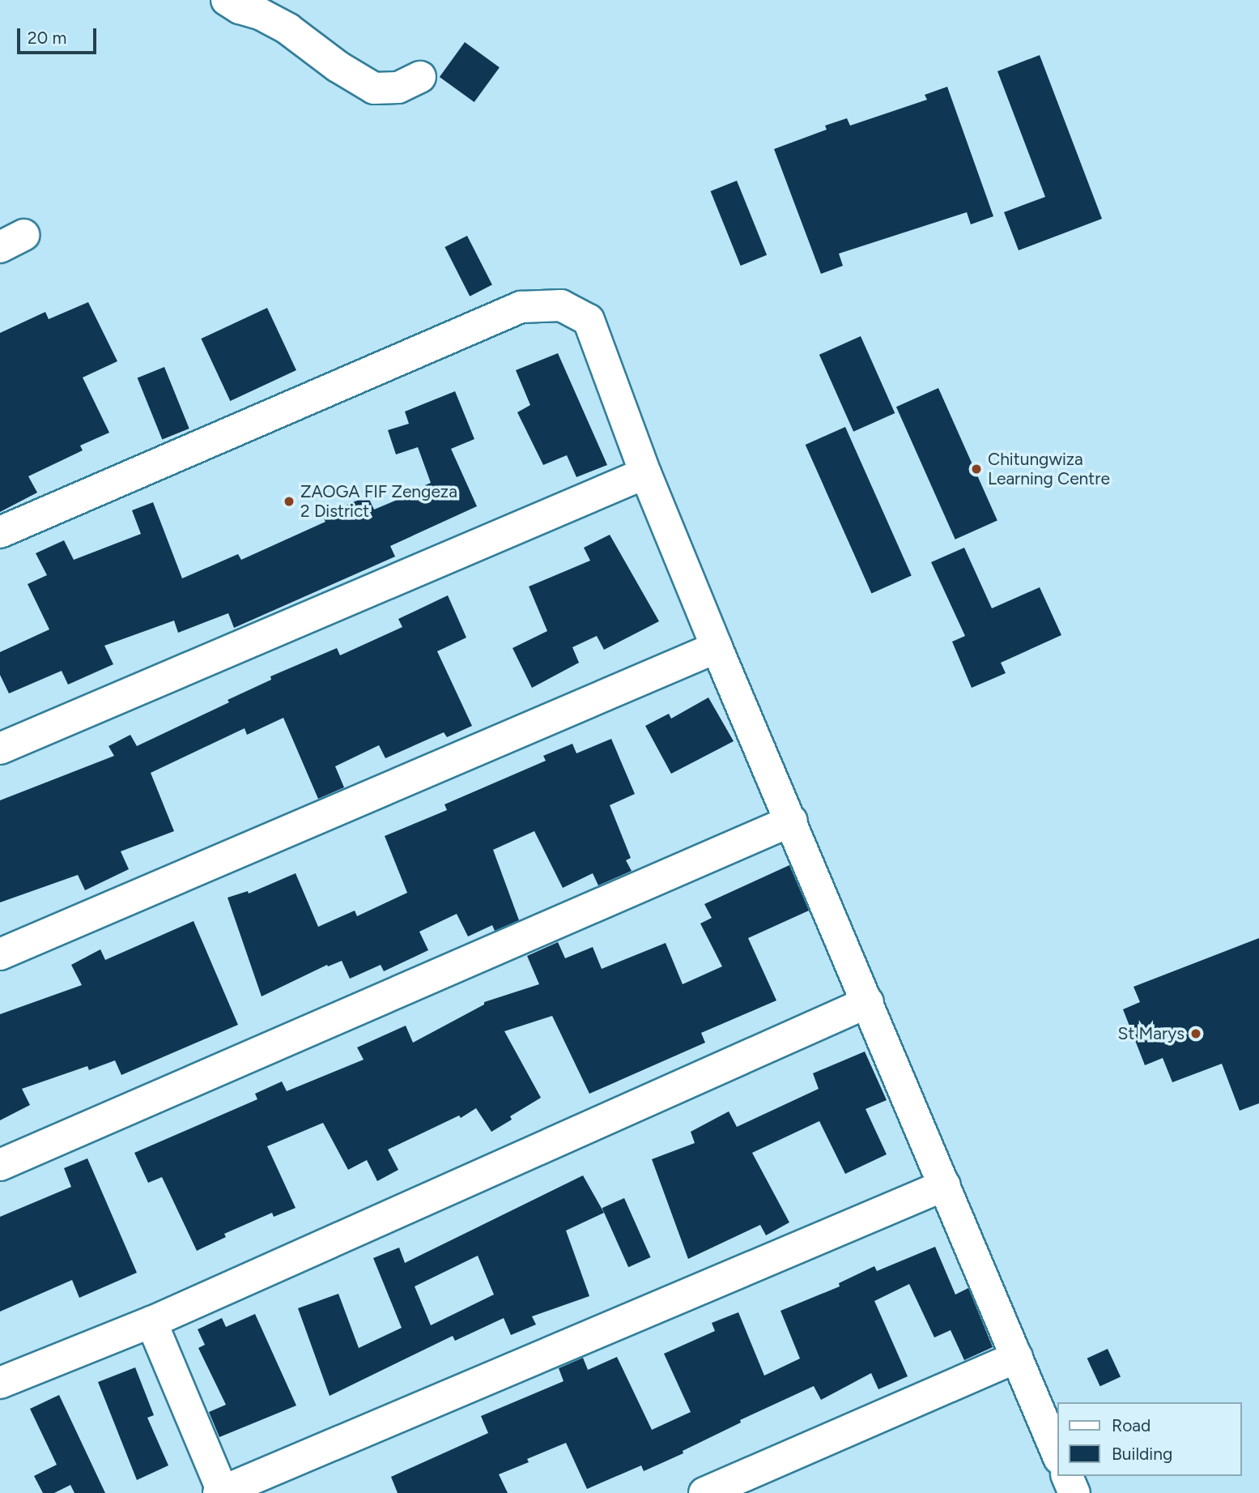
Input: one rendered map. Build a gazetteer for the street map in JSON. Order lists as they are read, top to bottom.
{
  "places": ["Chitungwiza Learning Centre", "ZAOGA FIF Zengeza 2 District", "St Marys"],
  "legend": ["Road", "Building"],
  "scale_bar": "20 m"
}
